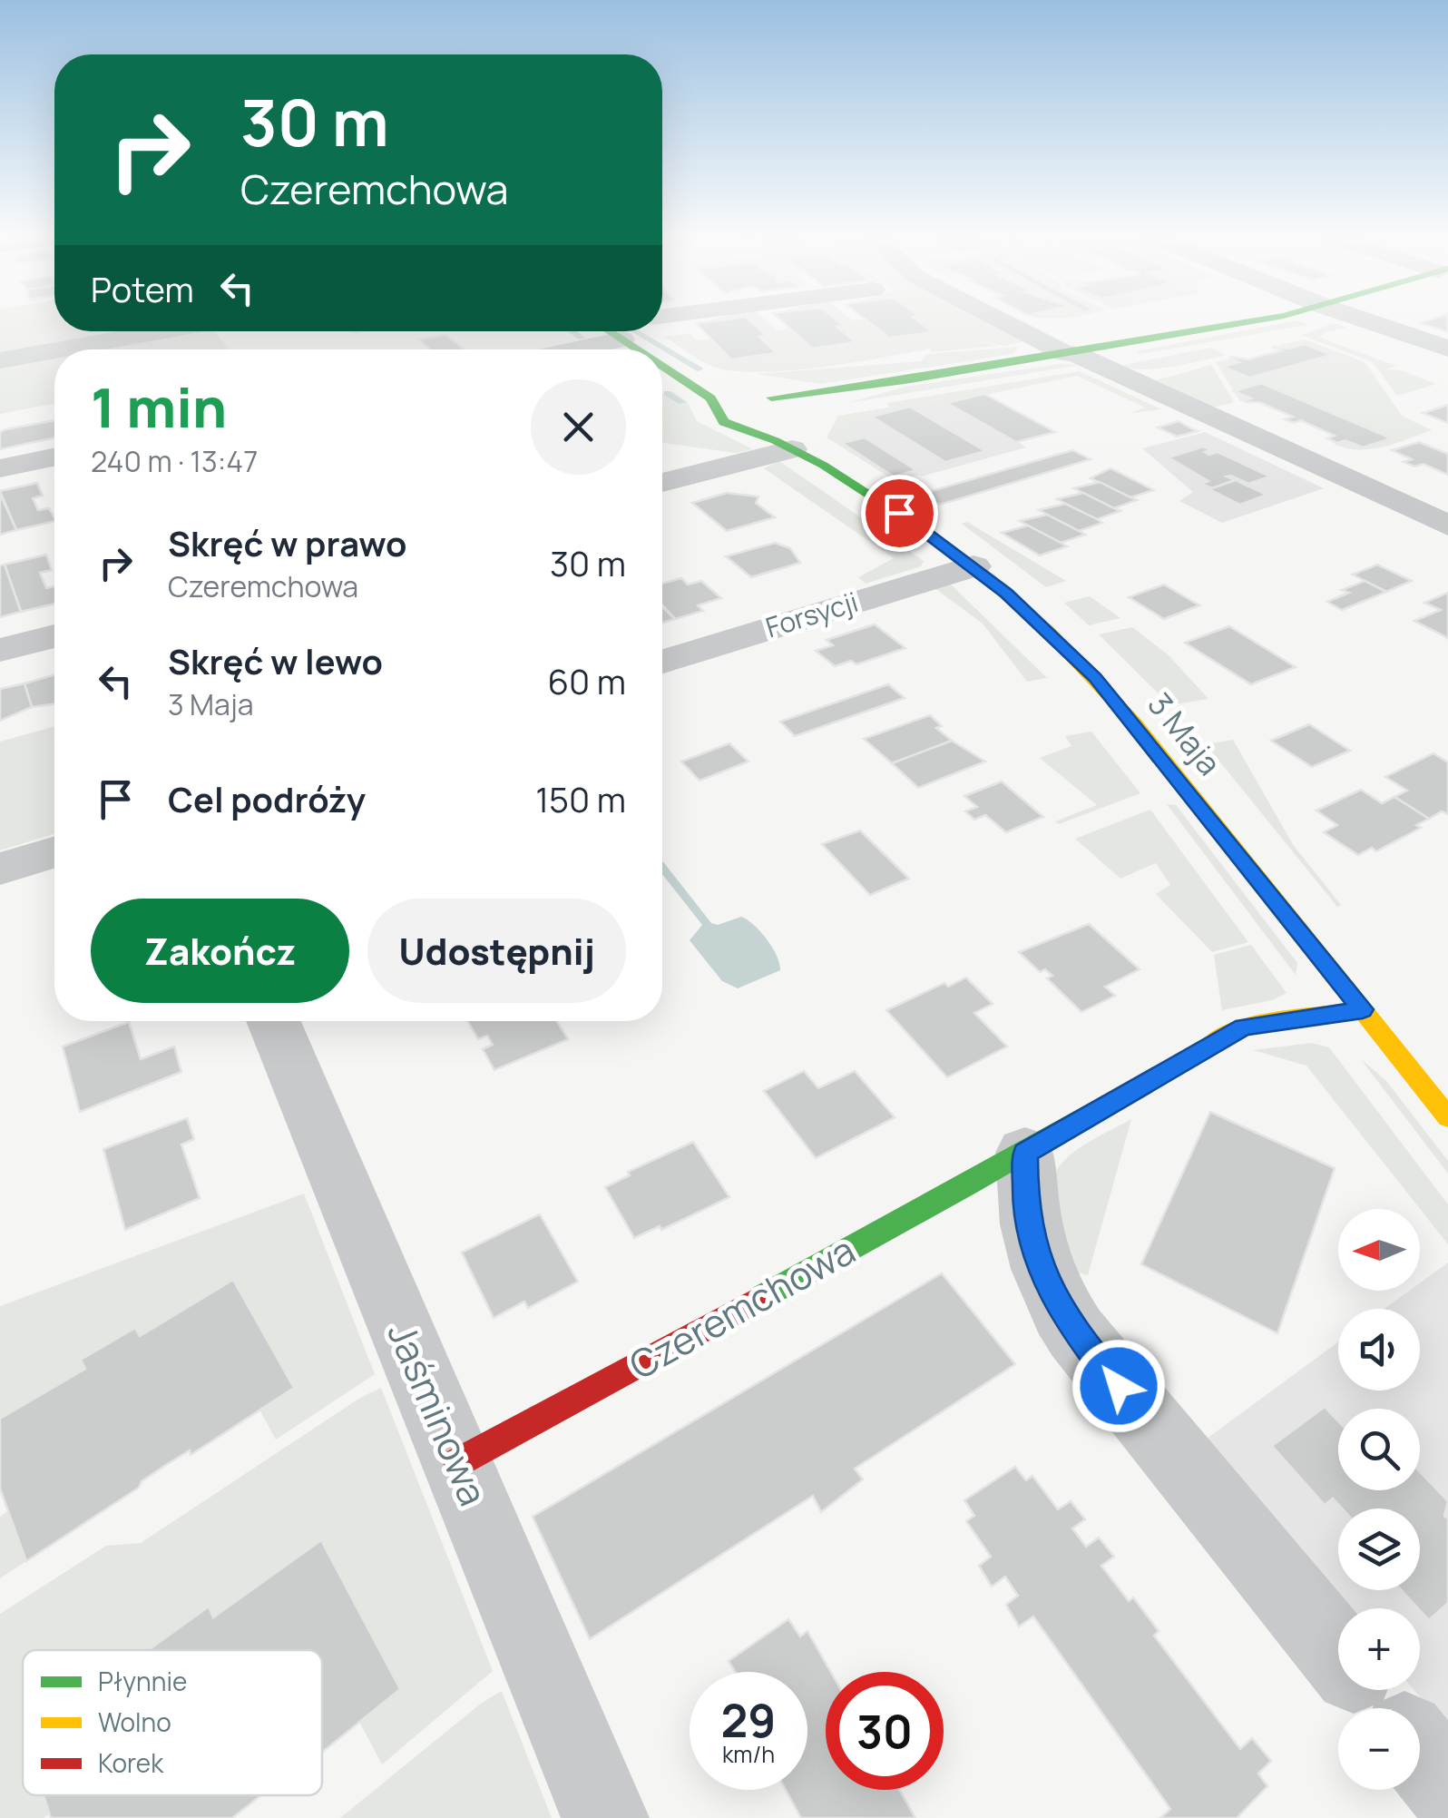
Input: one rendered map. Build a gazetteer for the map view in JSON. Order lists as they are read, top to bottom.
{
  "streets": {
    "street": [
      "Forsycji",
      "3 Maja",
      "Czeremchowa",
      "Jaśminowa"
    ]
  },
  "crossings": [
    ["Forsycji", "3 Maja"],
    ["3 Maja", "Czeremchowa"],
    ["Czeremchowa", "Jaśminowa"]
  ],
  "legend": ["Płynnie", "Wolno", "Korek"],
  "north": "left",
  "page": {
    "turn": ["30 m", "Czeremchowa"],
    "then": "Potem",
    "heading": ["1 min", "240 m · 13:47"],
    "list": [
      {
        "name": "Skręć w prawo",
        "note": "Czeremchowa",
        "value": "30 m"
      },
      {
        "name": "Skręć w lewo",
        "note": "3 Maja",
        "value": "60 m"
      },
      {
        "name": "Cel podróży",
        "value": "150 m"
      }
    ],
    "buttons": ["Zakończ", "Udostępnij"],
    "map_buttons": ["+", "−"],
    "speed": "29 km/h",
    "limit": "30"
  }
}
